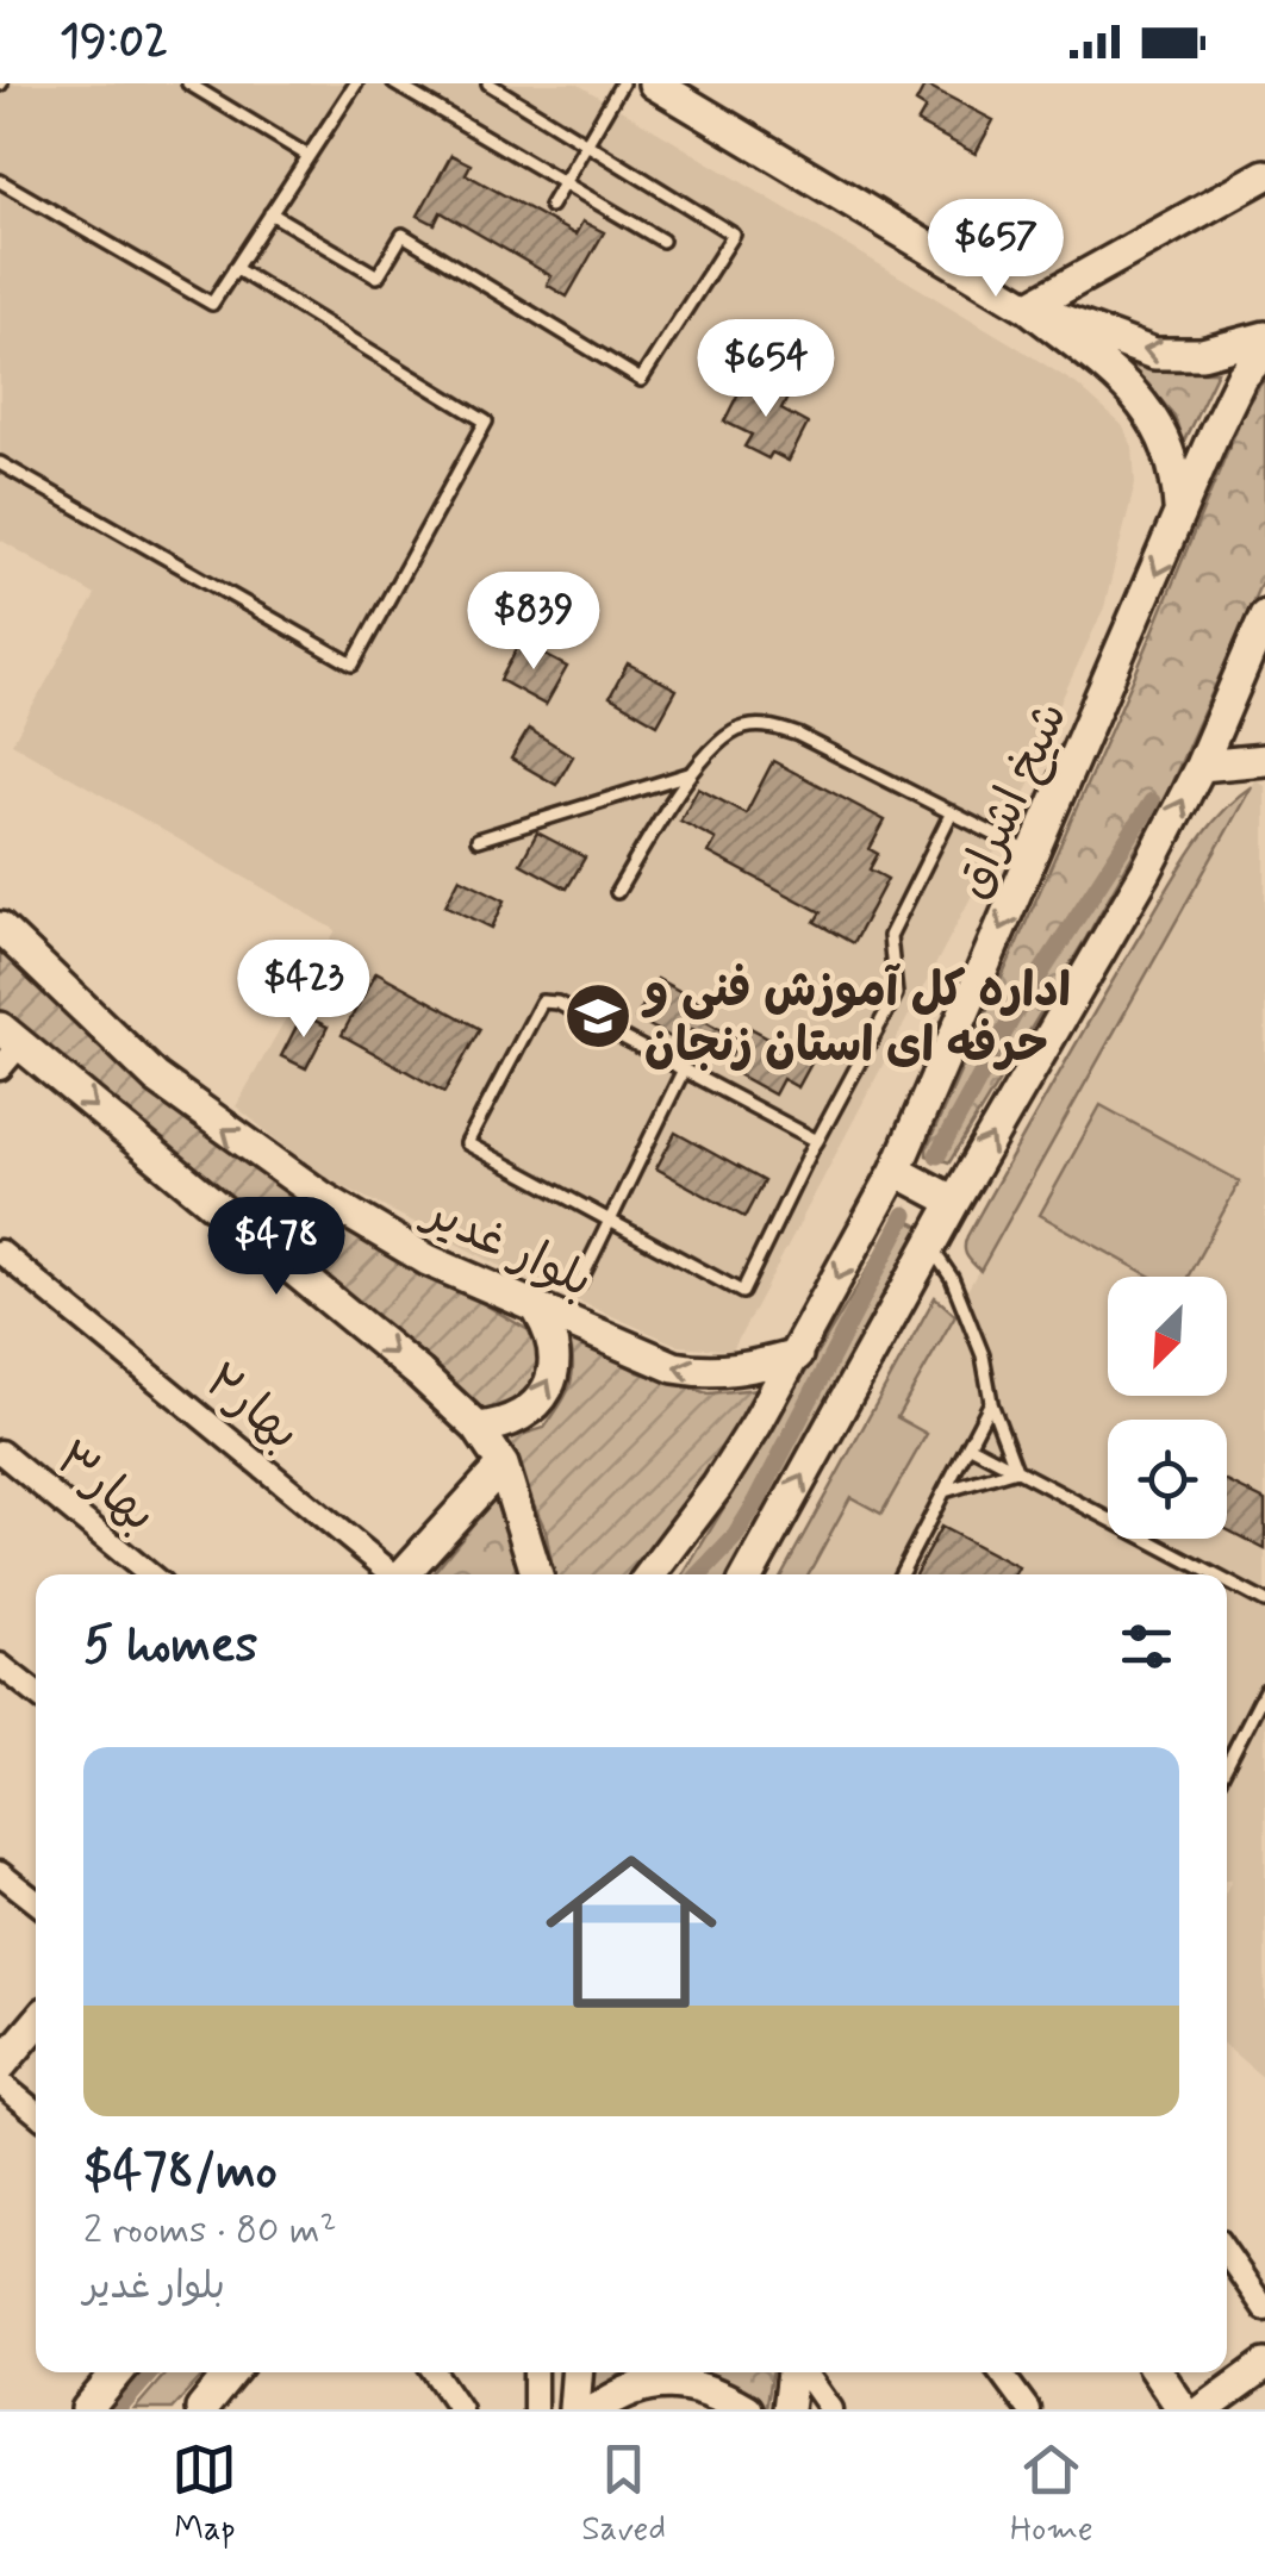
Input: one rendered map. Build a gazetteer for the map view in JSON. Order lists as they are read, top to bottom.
{
  "streets": {
    "main road": ["شیخ اشراق", "بلوار غدیر"],
    "street": ["بهار۲", "بهار۳"]
  },
  "crossings": [
    ["شیخ اشراق", "بلوار غدیر"]
  ],
  "places": {
    "school or university": ["اداره کل آموزش فنی و حرفه ای استان زنجان"]
  },
  "north": "bottom left",
  "page": {
    "status": "19:02",
    "price": [
      "$657",
      "$654",
      "$839",
      "$423",
      "$478"
    ],
    "heading": "5 homes",
    "list": [
      {
        "name": "$478/mo",
        "note": "2 rooms · 80 m² · بلوار غدیر"
      }
    ],
    "tabs": ["Map", "Saved", "Home"]
  }
}
